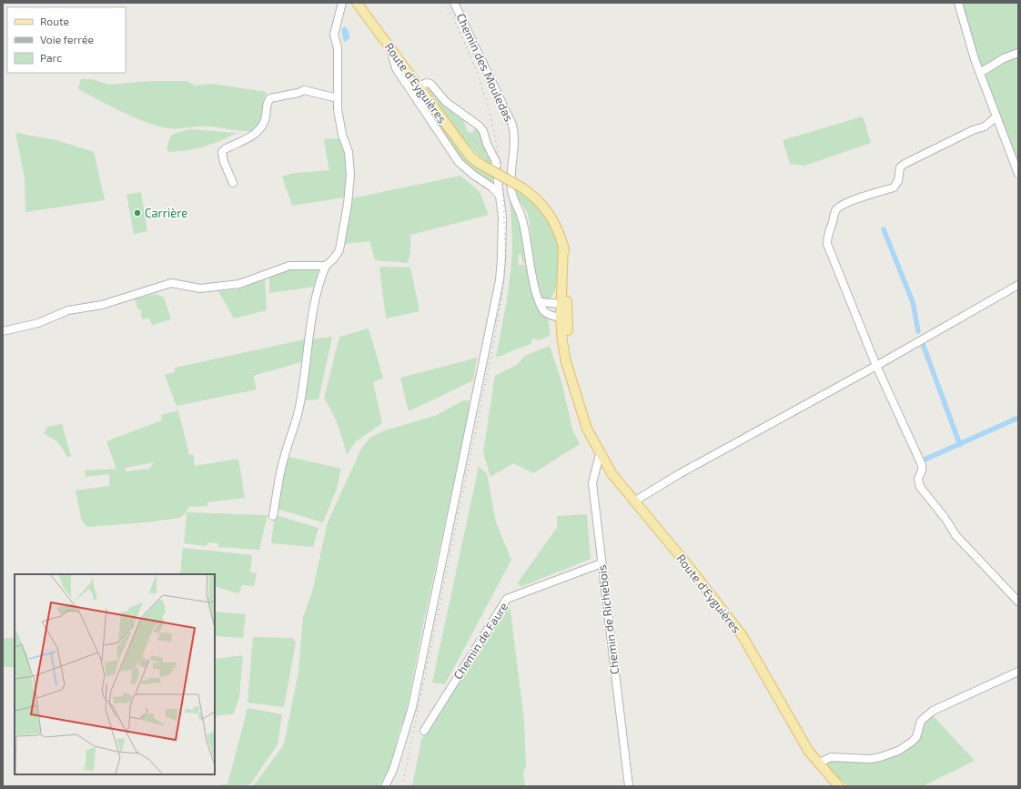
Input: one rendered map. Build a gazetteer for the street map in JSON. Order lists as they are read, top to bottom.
{
  "streets": {
    "main road": ["Route d'Eyguières"],
    "street": ["Chemin des Mouledas", "Chemin de Richebois", "Chemin de Faure"]
  },
  "crossings": [
    ["Chemin des Mouledas", "Route d'Eyguières"],
    ["Route d'Eyguières", "Chemin de Richebois"],
    ["Chemin de Richebois", "Chemin de Faure"]
  ],
  "places": ["Carrière"],
  "legend": ["Route", "Voie ferrée", "Parc"]
}
